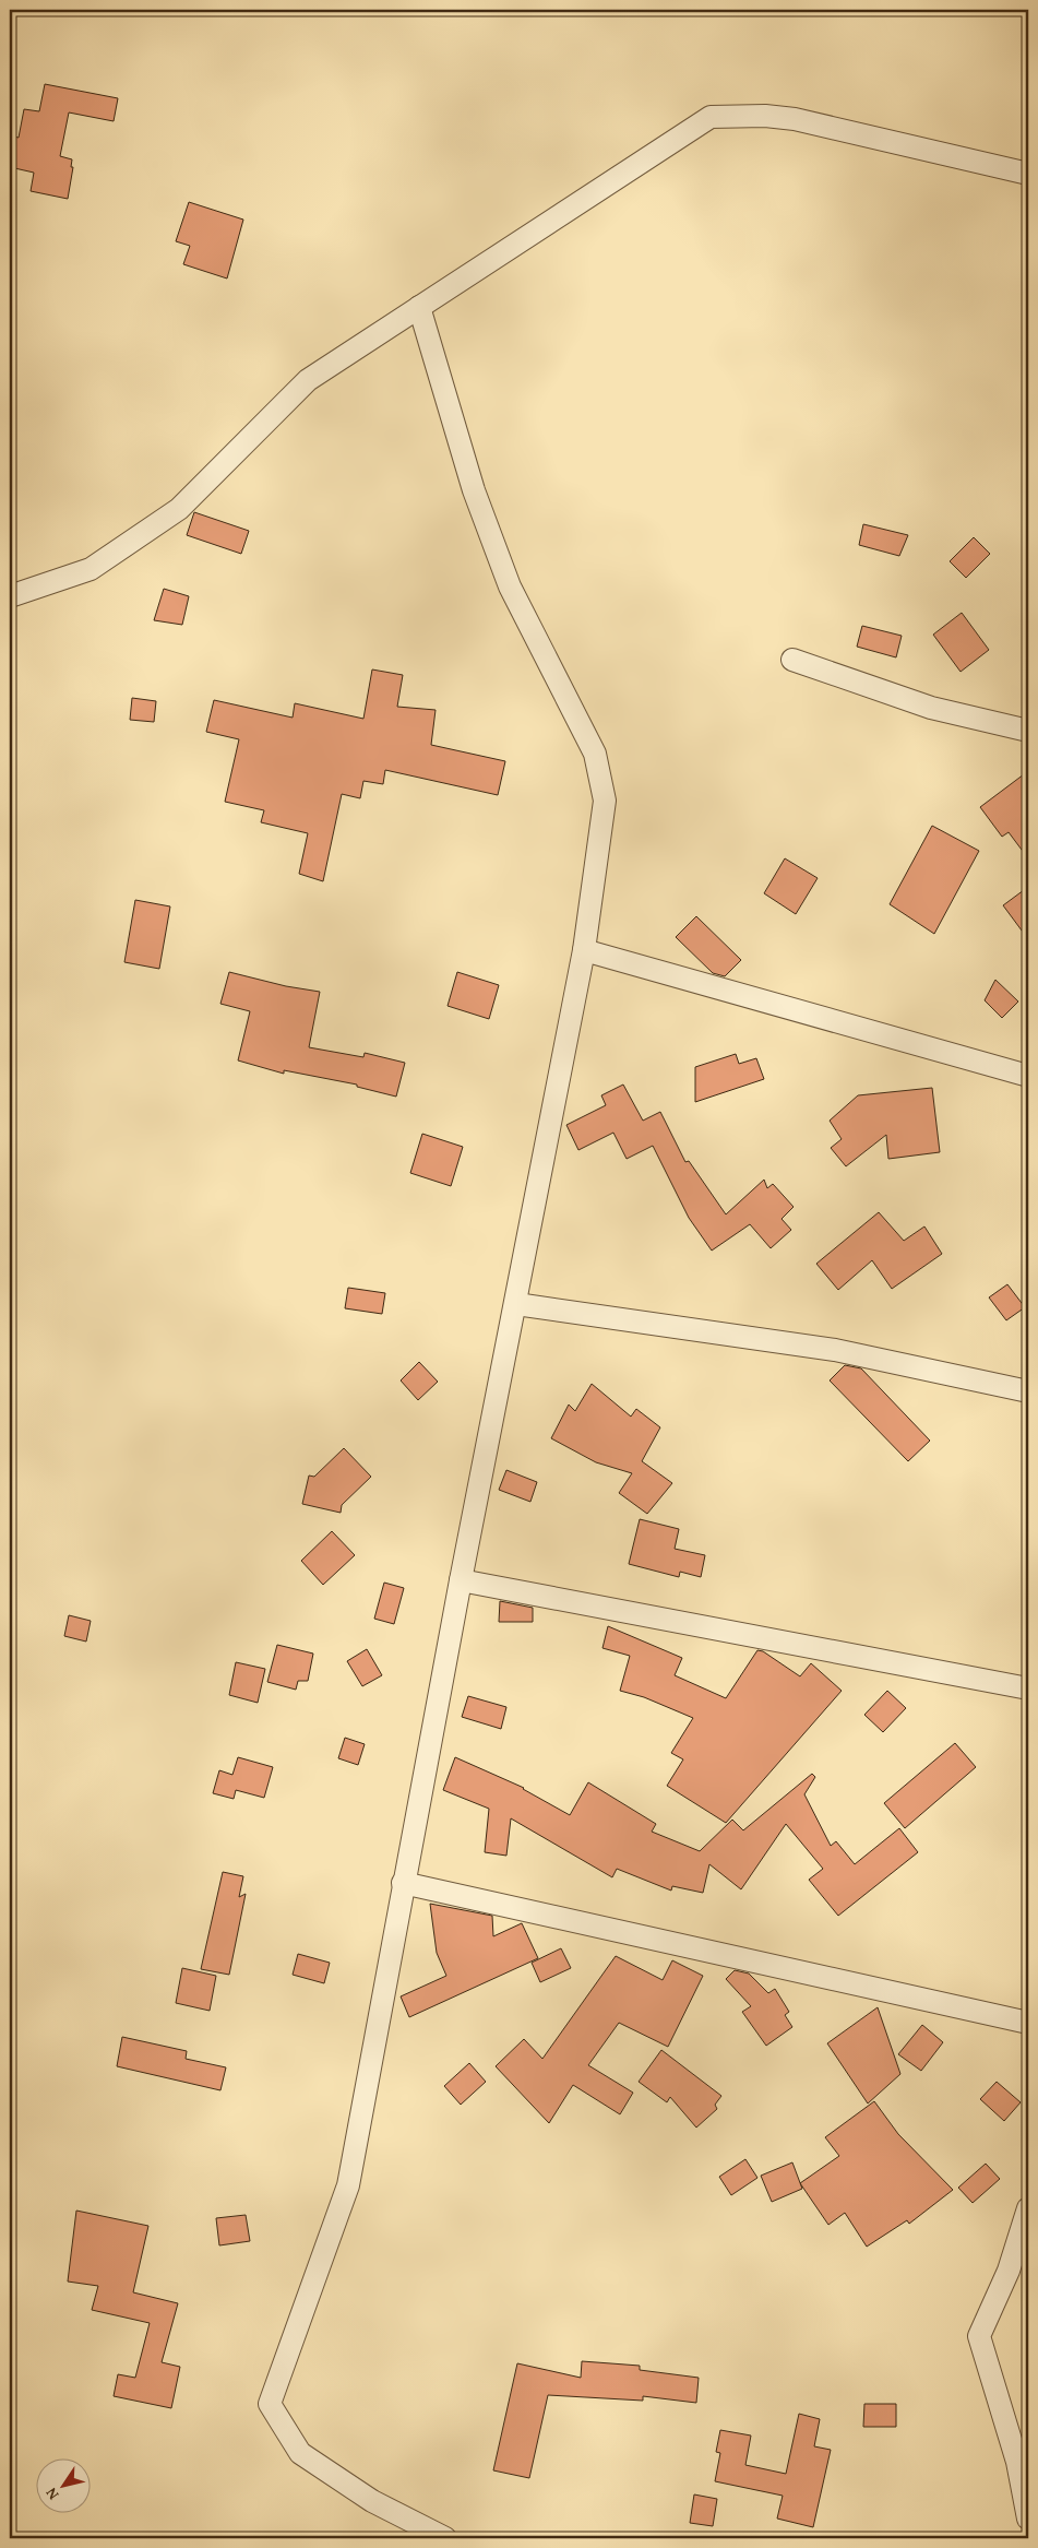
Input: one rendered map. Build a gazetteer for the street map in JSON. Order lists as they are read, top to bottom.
{
  "north": "bottom left"
}
